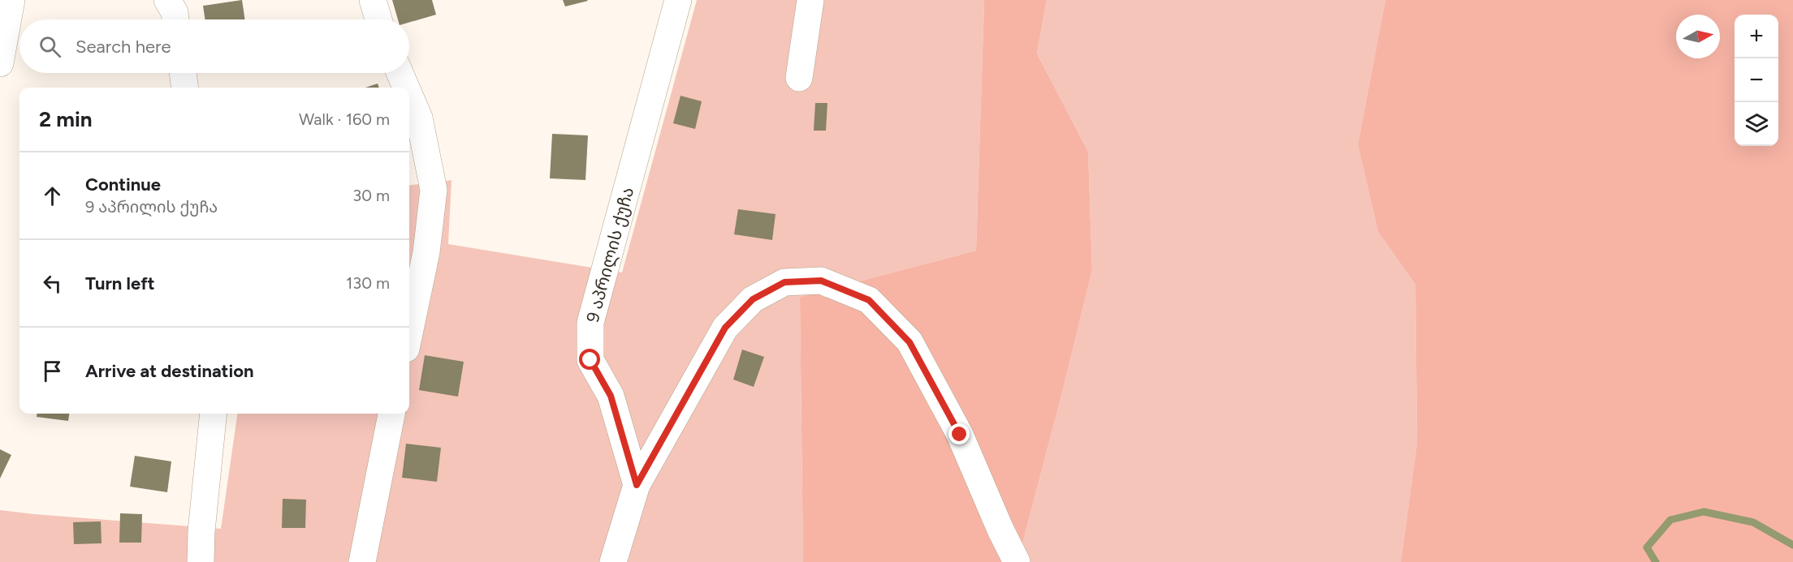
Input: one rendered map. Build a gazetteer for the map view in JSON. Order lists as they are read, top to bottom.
{
  "streets": {
    "street": ["9 აპრილის ქუჩა"]
  },
  "north": "right",
  "page": {
    "map_buttons": ["+", "−"],
    "search": "Search here",
    "heading": ["2 min", "Walk · 160 m"],
    "list": [
      ["Continue", "9 აპრილის ქუჩა", "30 m"],
      ["Turn left", "130 m"],
      "Arrive at destination"
    ]
  }
}
